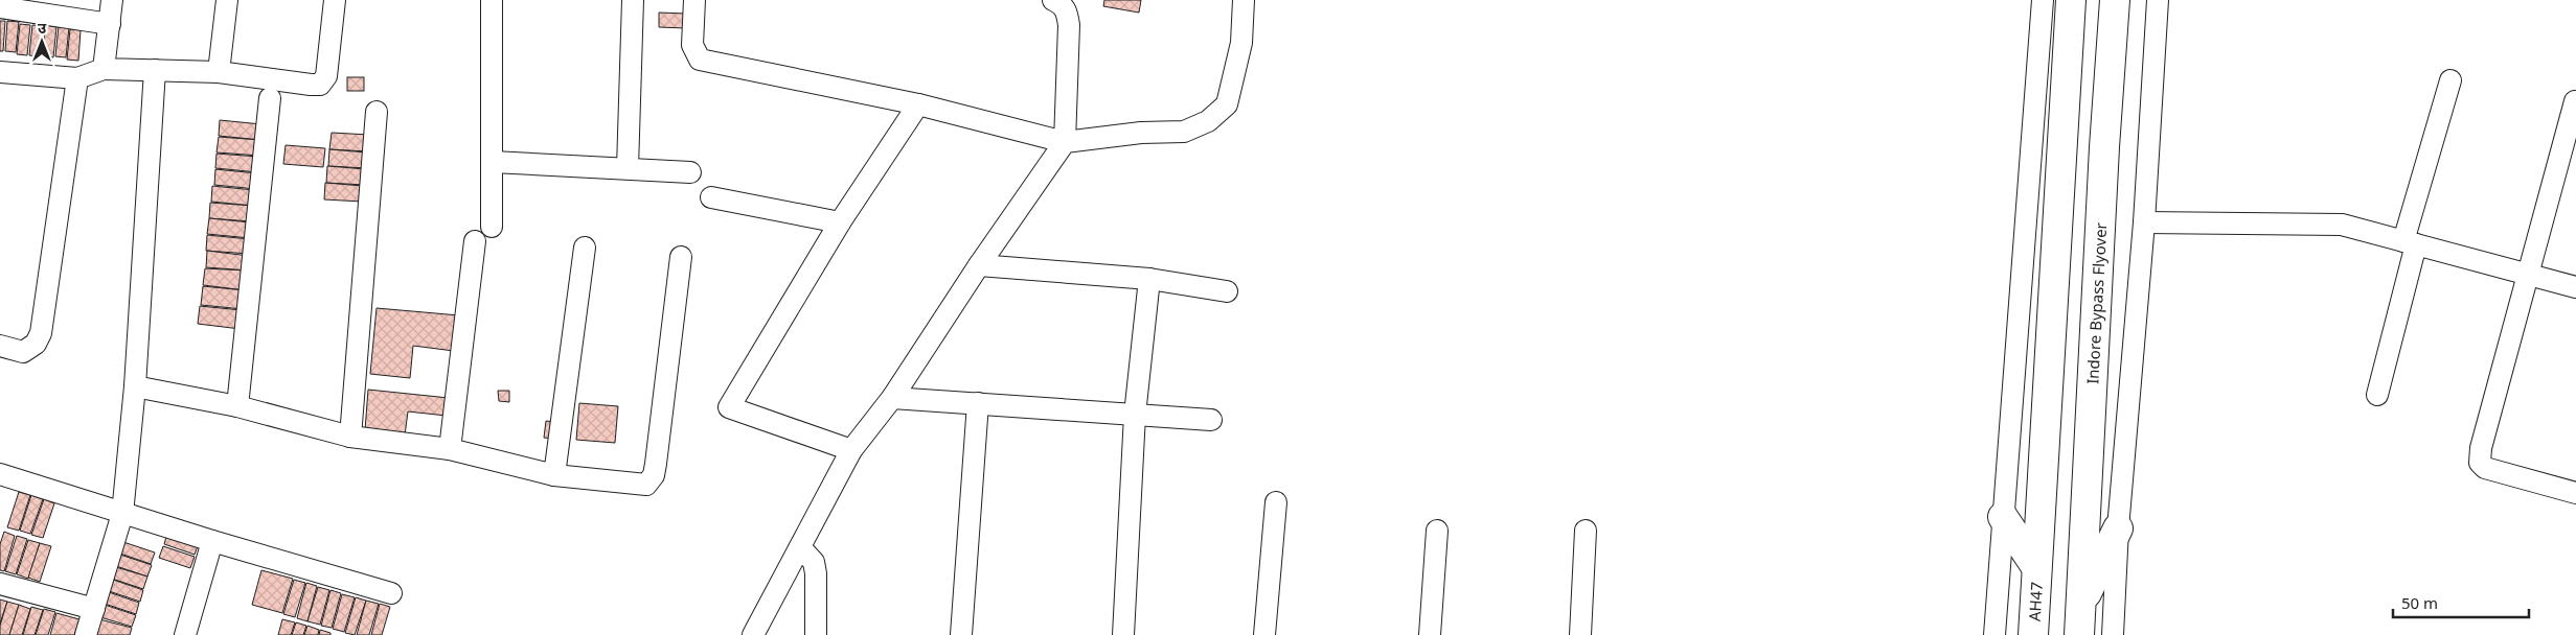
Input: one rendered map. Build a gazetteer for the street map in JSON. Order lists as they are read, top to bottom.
{
  "streets": {
    "highway": ["Indore Bypass Flyover", "AH47"]
  },
  "scale_bar": "50 m",
  "north": "top"
}
